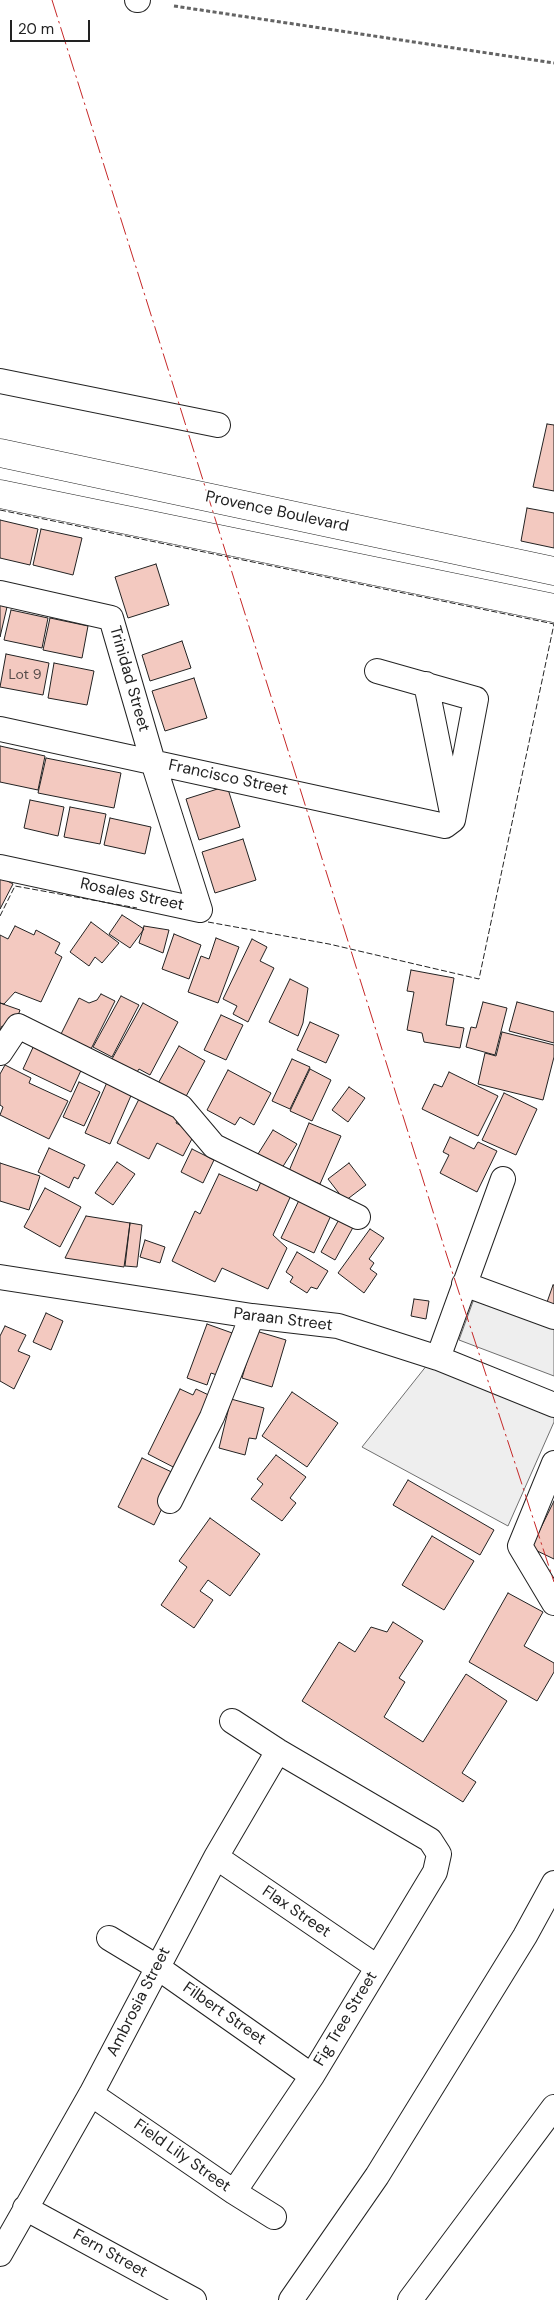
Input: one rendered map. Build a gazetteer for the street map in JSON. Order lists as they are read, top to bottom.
{
  "streets": {
    "street": [
      "Provence Boulevard",
      "Trinidad Street",
      "Francisco Street",
      "Rosales Street",
      "Paraan Street",
      "Flax Street",
      "Ambrosia Street",
      "Filbert Street",
      "Fig Tree Street",
      "Field Lily Street",
      "Fern Street"
    ]
  },
  "crossings": [
    ["Trinidad Street", "Francisco Street"],
    ["Trinidad Street", "Rosales Street"],
    ["Francisco Street", "Rosales Street"],
    ["Flax Street", "Ambrosia Street"],
    ["Flax Street", "Fig Tree Street"],
    ["Ambrosia Street", "Filbert Street"],
    ["Ambrosia Street", "Fig Tree Street"],
    ["Ambrosia Street", "Field Lily Street"],
    ["Ambrosia Street", "Fern Street"],
    ["Filbert Street", "Fig Tree Street"],
    ["Fig Tree Street", "Field Lily Street"]
  ],
  "house_numbers": ["Lot 9"],
  "scale_bar": "20 m"
}
